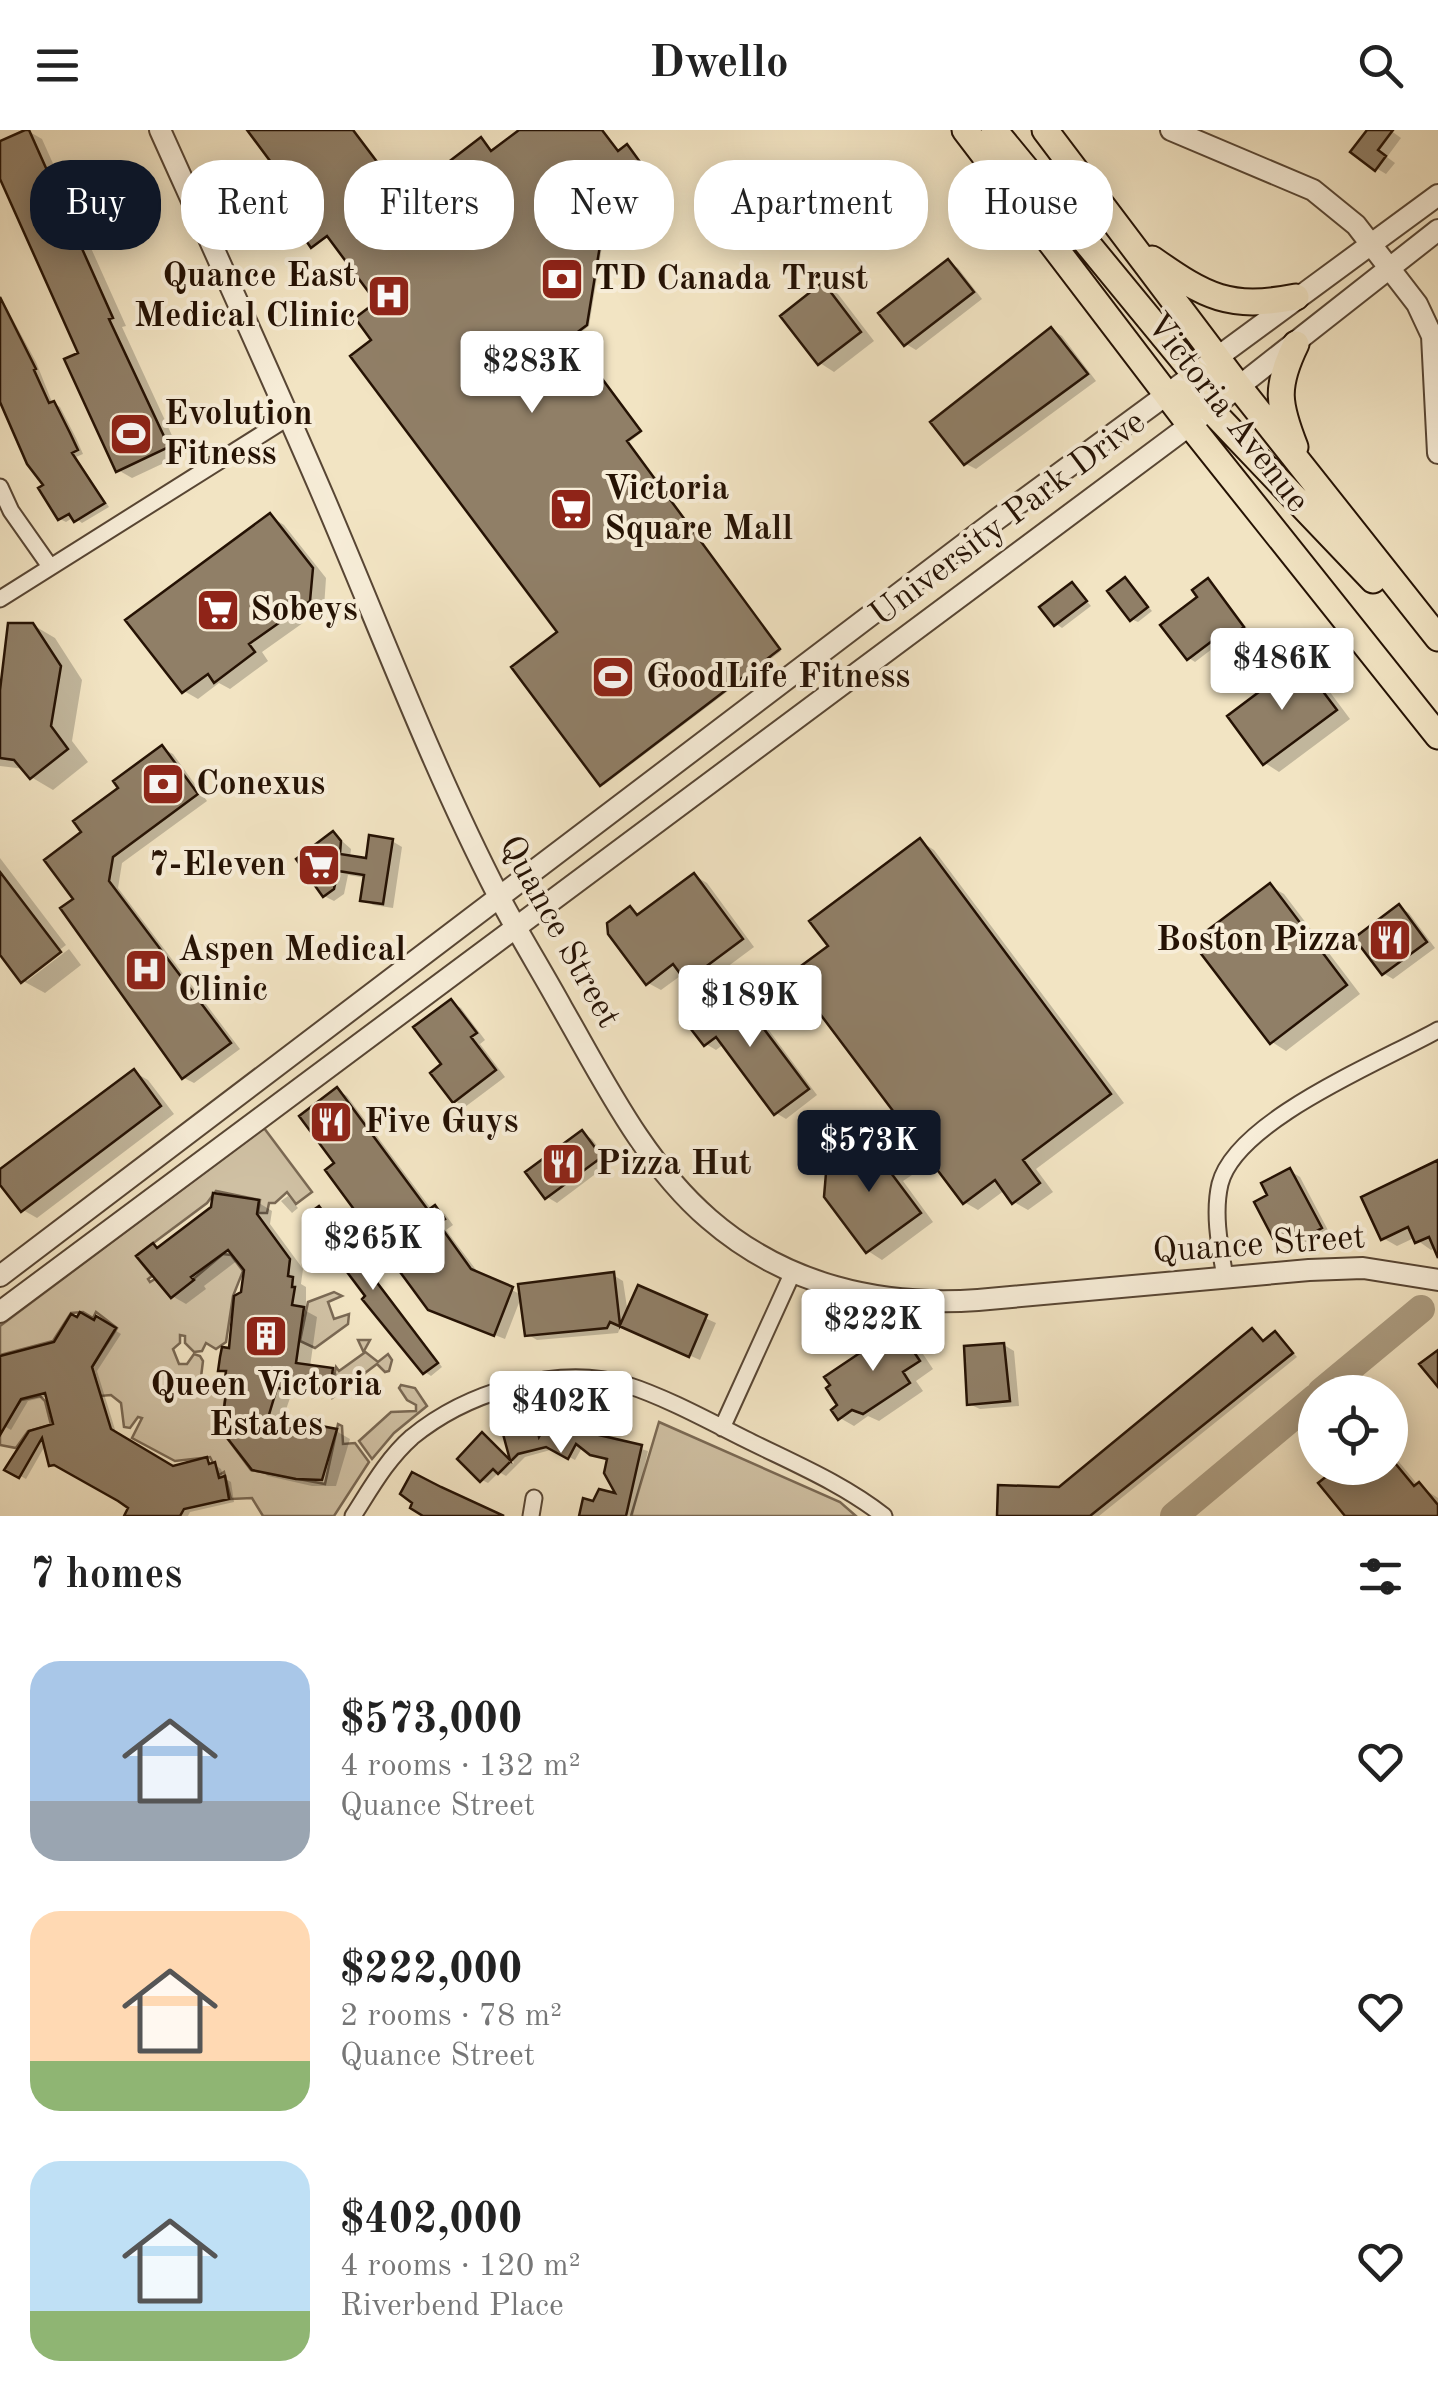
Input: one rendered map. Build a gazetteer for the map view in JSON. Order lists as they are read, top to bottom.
{
  "streets": {
    "highway": ["Victoria Avenue"],
    "street": ["University Park Drive", "Quance Street"]
  },
  "crossings": [
    ["Victoria Avenue", "University Park Drive"],
    ["University Park Drive", "Quance Street"]
  ],
  "places": {
    "bank": ["TD Canada Trust", "Conexus"],
    "hospital": ["Quance East Medical Clinic", "Aspen Medical Clinic"],
    "sports": ["Evolution Fitness", "GoodLife Fitness"],
    "supermarket": ["Victoria Square Mall", "Sobeys", "7-Eleven"],
    "restaurant": ["Boston Pizza", "Five Guys", "Pizza Hut"],
    "building": ["Queen Victoria Estates"]
  },
  "page": {
    "header": "Dwello",
    "chip": [
      "Buy",
      "Rent",
      "Filters",
      "New",
      "Apartment",
      "House"
    ],
    "price": [
      "$283K",
      "$486K",
      "$189K",
      "$573K",
      "$265K",
      "$222K",
      "$402K"
    ],
    "heading": "7 homes",
    "list": [
      {
        "name": "$573,000",
        "note": "4 rooms · 132 m² · Quance Street"
      },
      {
        "name": "$222,000",
        "note": "2 rooms · 78 m² · Quance Street"
      },
      {
        "name": "$402,000",
        "note": "4 rooms · 120 m² · Riverbend Place"
      }
    ]
  }
}
